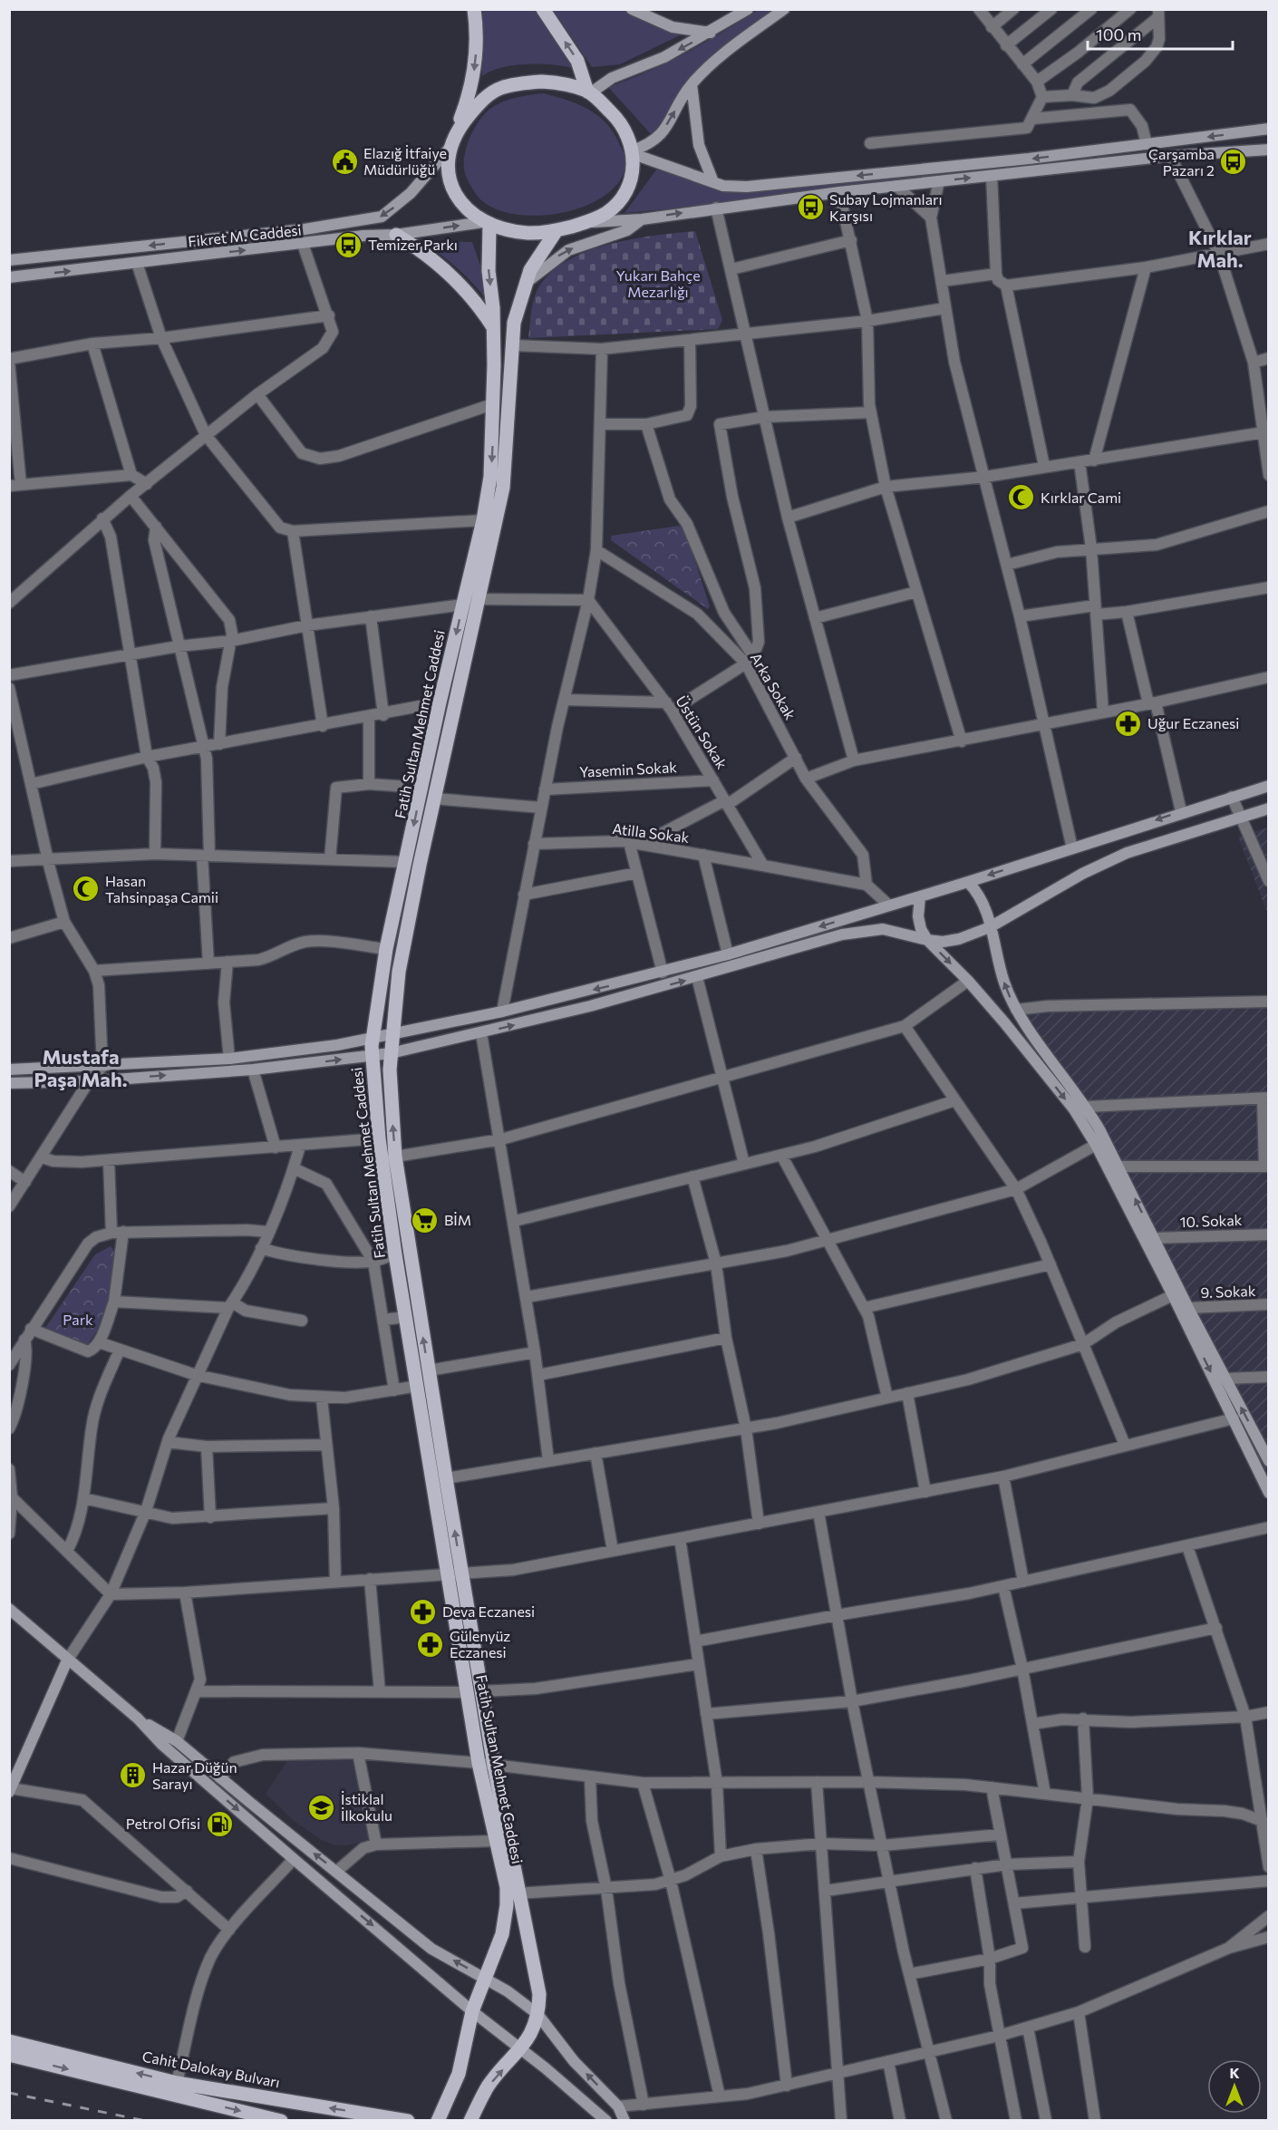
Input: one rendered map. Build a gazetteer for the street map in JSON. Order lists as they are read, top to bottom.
{
  "streets": {
    "main road": ["Fikret M. Caddesi", "Fatih Sultan Mehmet Caddesi", "Cahit Dalokay Bulvarı"],
    "street": [
      "Arka Sokak",
      "Üstün Sokak",
      "Yasemin Sokak",
      "Atilla Sokak",
      "10. Sokak",
      "9. Sokak"
    ]
  },
  "crossings": [
    ["Fikret M. Caddesi", "Fatih Sultan Mehmet Caddesi"],
    ["Üstün Sokak", "Yasemin Sokak"],
    ["Üstün Sokak", "Atilla Sokak"]
  ],
  "districts": ["Kırklar Mah.", "Mustafa Paşa Mah."],
  "parks": ["Yukarı Bahçe Mezarlığı", "Park"],
  "places": {
    "public building": ["Elazığ İtfaiye Müdürlüğü"],
    "bus stop": ["Çarşamba Pazarı 2", "Subay Lojmanları Karşısı", "Temizer Parkı"],
    "mosque": ["Kırklar Cami", "Hasan Tahsinpaşa Camii"],
    "pharmacy": ["Uğur Eczanesi", "Deva Eczanesi", "Gülenyüz Eczanesi"],
    "supermarket": ["BİM"],
    "building": ["Hazar Düğün Sarayı"],
    "school or university": ["İstiklal İlkokulu"],
    "fuel station": ["Petrol Ofisi"]
  },
  "scale_bar": "100 m",
  "north": "top"
}
